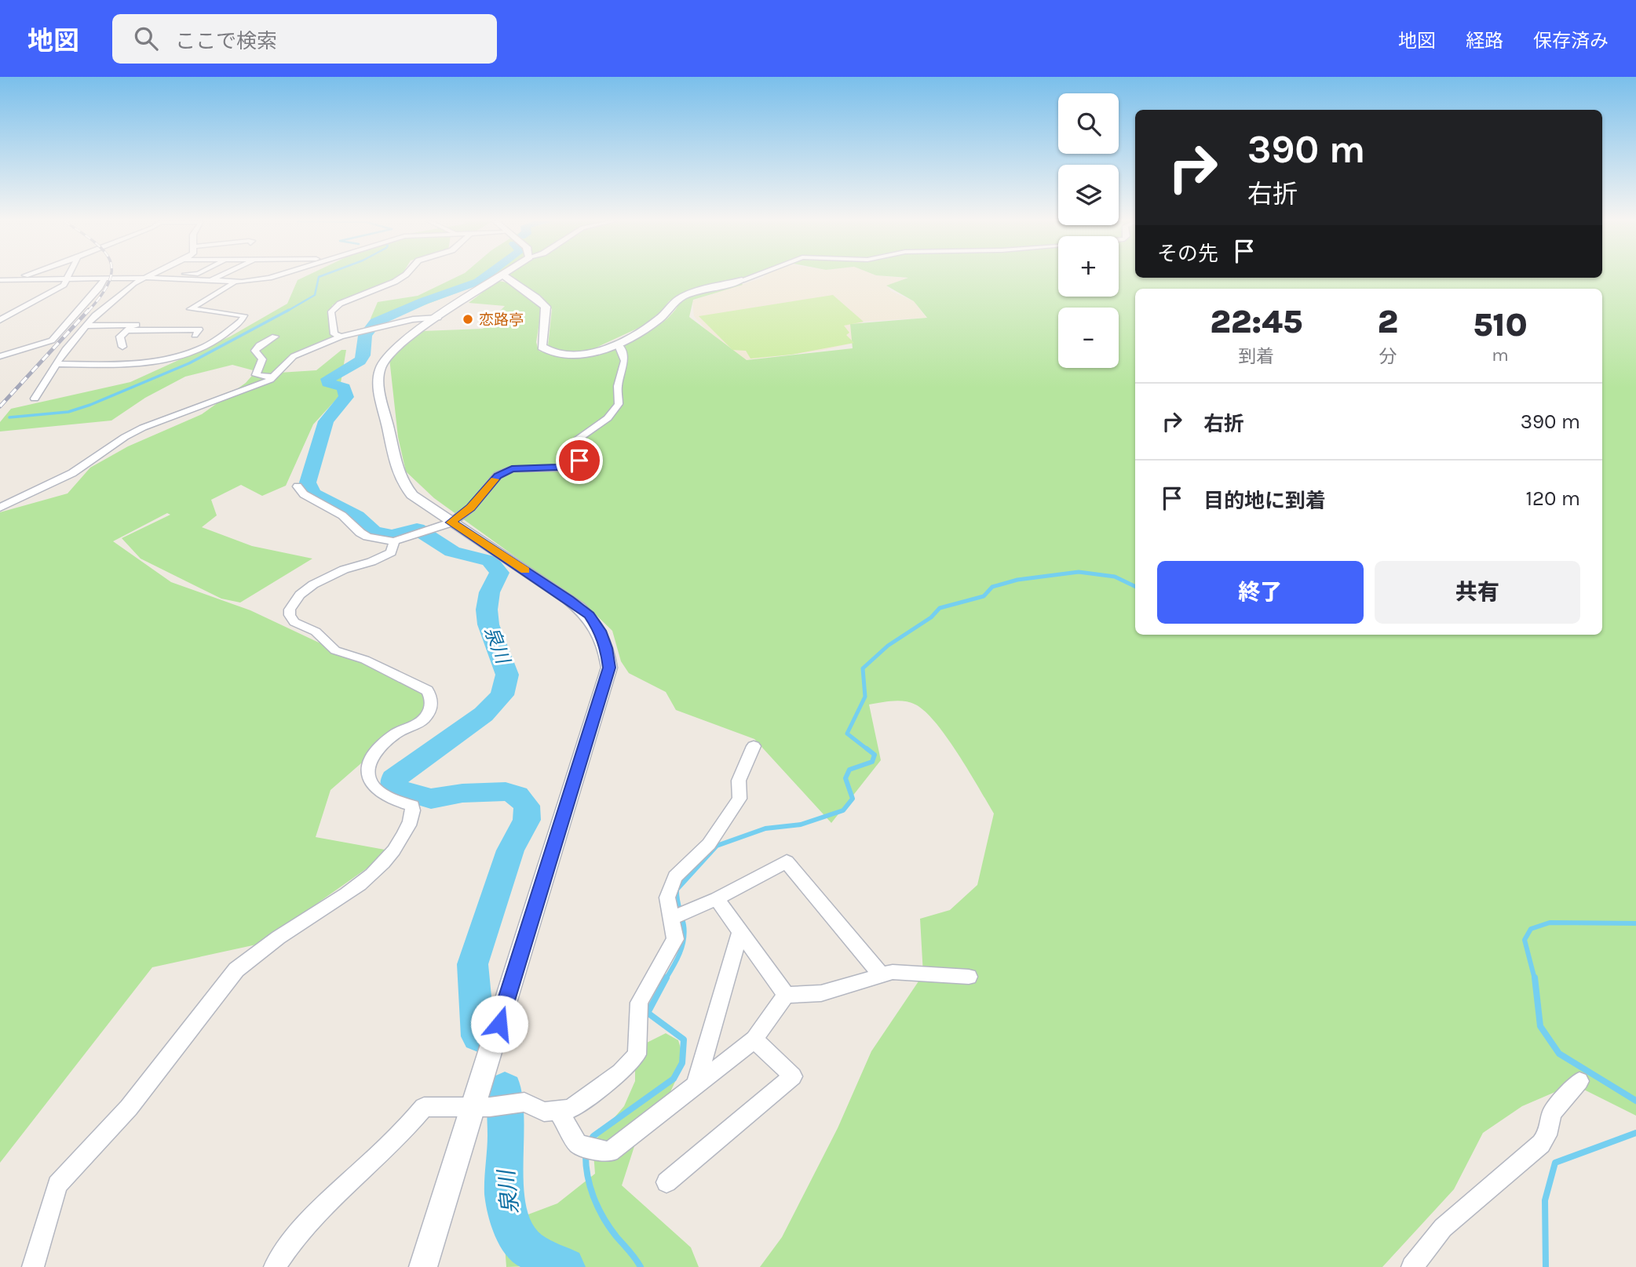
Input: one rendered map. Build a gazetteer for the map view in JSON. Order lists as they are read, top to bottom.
{
  "water": ["泉川"],
  "places": ["恋路亭"],
  "page": {
    "header": "地図",
    "search": "ここで検索",
    "nav": ["地図", "経路", "保存済み"],
    "map_buttons": ["+", "−"],
    "turn": ["390 m", "右折"],
    "then": "その先",
    "eta": [
      "22:45",
      "到着",
      "2",
      "分",
      "510",
      "m"
    ],
    "list": [
      {
        "name": "右折",
        "value": "390 m"
      },
      {
        "name": "目的地に到着",
        "value": "120 m"
      }
    ],
    "buttons": ["終了", "共有"]
  }
}
